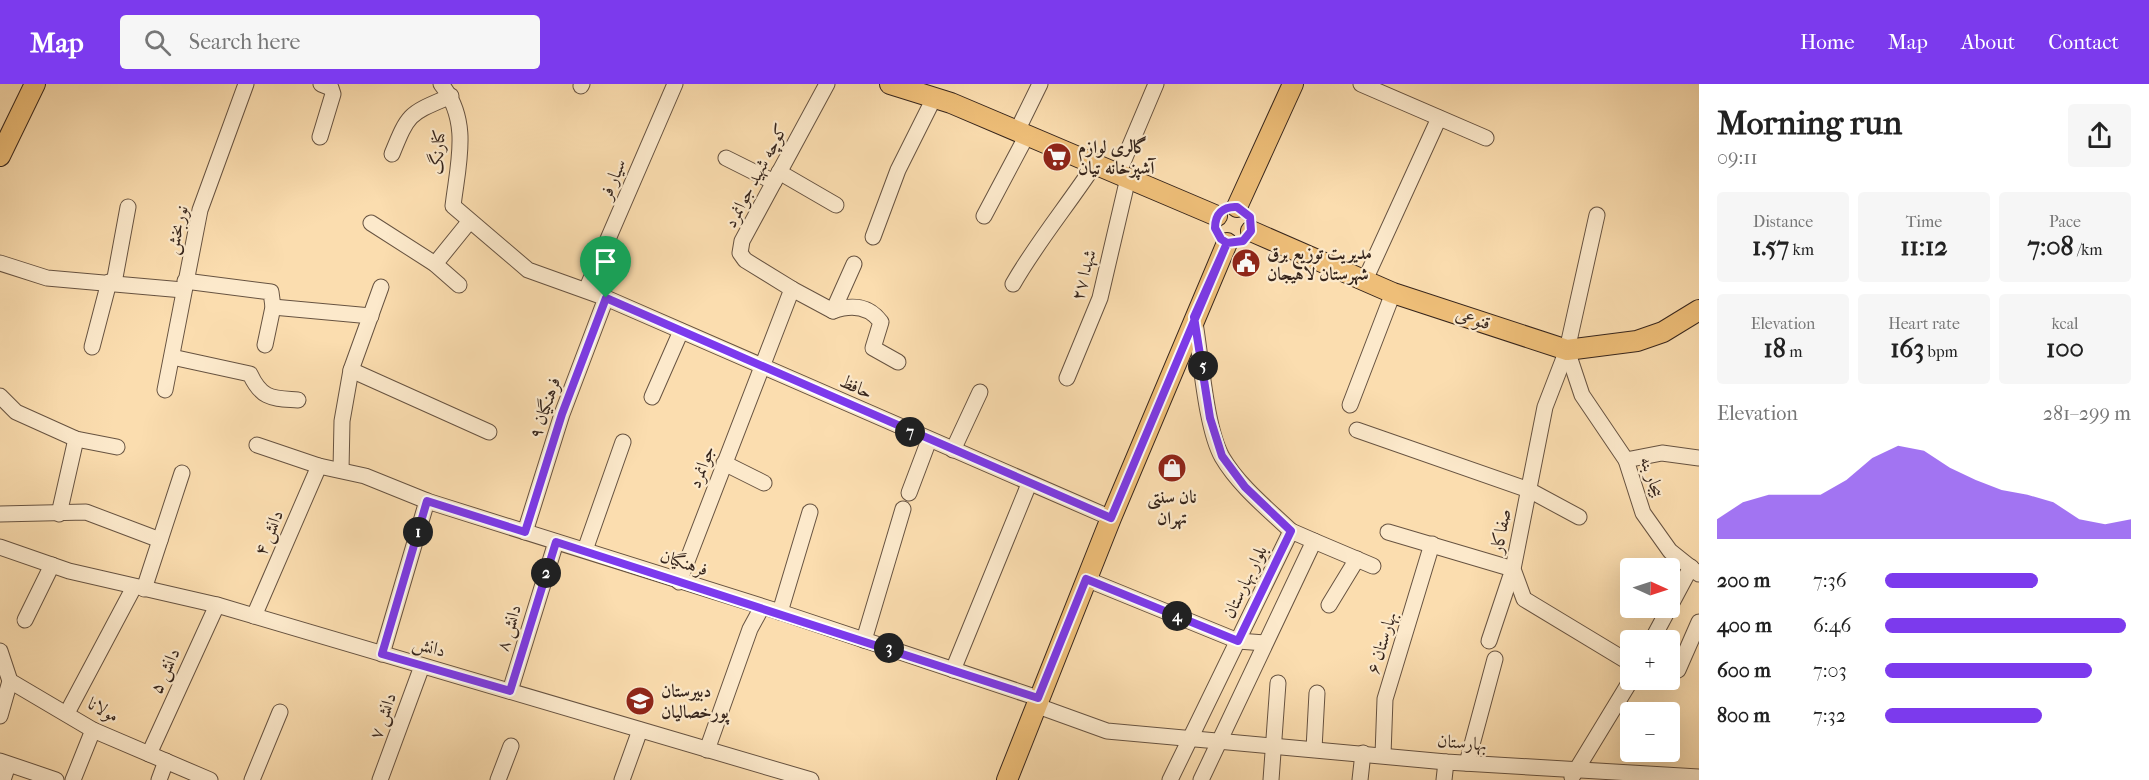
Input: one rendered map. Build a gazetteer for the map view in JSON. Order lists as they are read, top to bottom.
{
  "streets": {
    "main road": ["قنوعی"],
    "street": [
      "کنارنگ",
      "کوچه شهید جوانمرد",
      "سیار فر",
      "نوربخش",
      "۲۷ شهدا",
      "حافظ",
      "فرهنگیان ۹",
      "جوانمرد",
      "بیجار بنه",
      "صفاکار",
      "دانش ۴",
      "فرهنگیان",
      "بلوار بهارستان",
      "دانش ۸",
      "بهارستان ۶",
      "دانش",
      "دانش ۵",
      "مولانا",
      "دانش ۷",
      "بهارستان"
    ]
  },
  "crossings": [
    ["کنارنگ", "سیار فر"],
    ["کنارنگ", "حافظ"],
    ["سیار فر", "حافظ"],
    ["قنوعی", "بیجار بنه"],
    ["قنوعی", "صفاکار"],
    ["حافظ", "فرهنگیان ۹"],
    ["حافظ", "جوانمرد"],
    ["فرهنگیان ۹", "فرهنگیان"],
    ["جوانمرد", "فرهنگیان"],
    ["بیجار بنه", "صفاکار"],
    ["دانش ۴", "فرهنگیان"],
    ["دانش ۴", "دانش"],
    ["فرهنگیان", "بلوار بهارستان"],
    ["فرهنگیان", "دانش ۸"],
    ["فرهنگیان", "بهارستان"],
    ["بلوار بهارستان", "بهارستان"],
    ["دانش ۸", "دانش"],
    ["بهارستان ۶", "بهارستان"],
    ["دانش", "دانش ۵"],
    ["دانش", "دانش ۷"],
    ["دانش ۵", "مولانا"]
  ],
  "places": {
    "supermarket": ["گالری لوازم آشپزخانه تیان"],
    "public building": ["مدیریت توزیع برق شهرستان لاهیجان"],
    "shop": ["نان سنتی تهران"],
    "school or university": ["دبیرستان پورخصالیان"]
  },
  "north": "right",
  "page": {
    "header": "Map",
    "search": "Search here",
    "nav": [
      "Home",
      "Map",
      "About",
      "Contact"
    ],
    "heading": ["Morning run", "09:11"],
    "stats": [
      ["Distance", "1.57 km"],
      ["Time", "11:12"],
      ["Pace", "7:08 /km"],
      ["Elevation", "18 m"],
      ["Heart rate", "163 bpm"],
      ["kcal", "100"]
    ],
    "pins": [
      "5",
      "7",
      "1",
      "2",
      "4",
      "3"
    ],
    "chart": ["Elevation", "281–299 m"],
    "map_buttons": ["+", "−"],
    "list": [
      {
        "name": "200 m",
        "note": "7:36"
      },
      {
        "name": "400 m",
        "note": "6:46"
      },
      {
        "name": "600 m",
        "note": "7:03"
      },
      {
        "name": "800 m",
        "note": "7:32"
      }
    ]
  }
}
